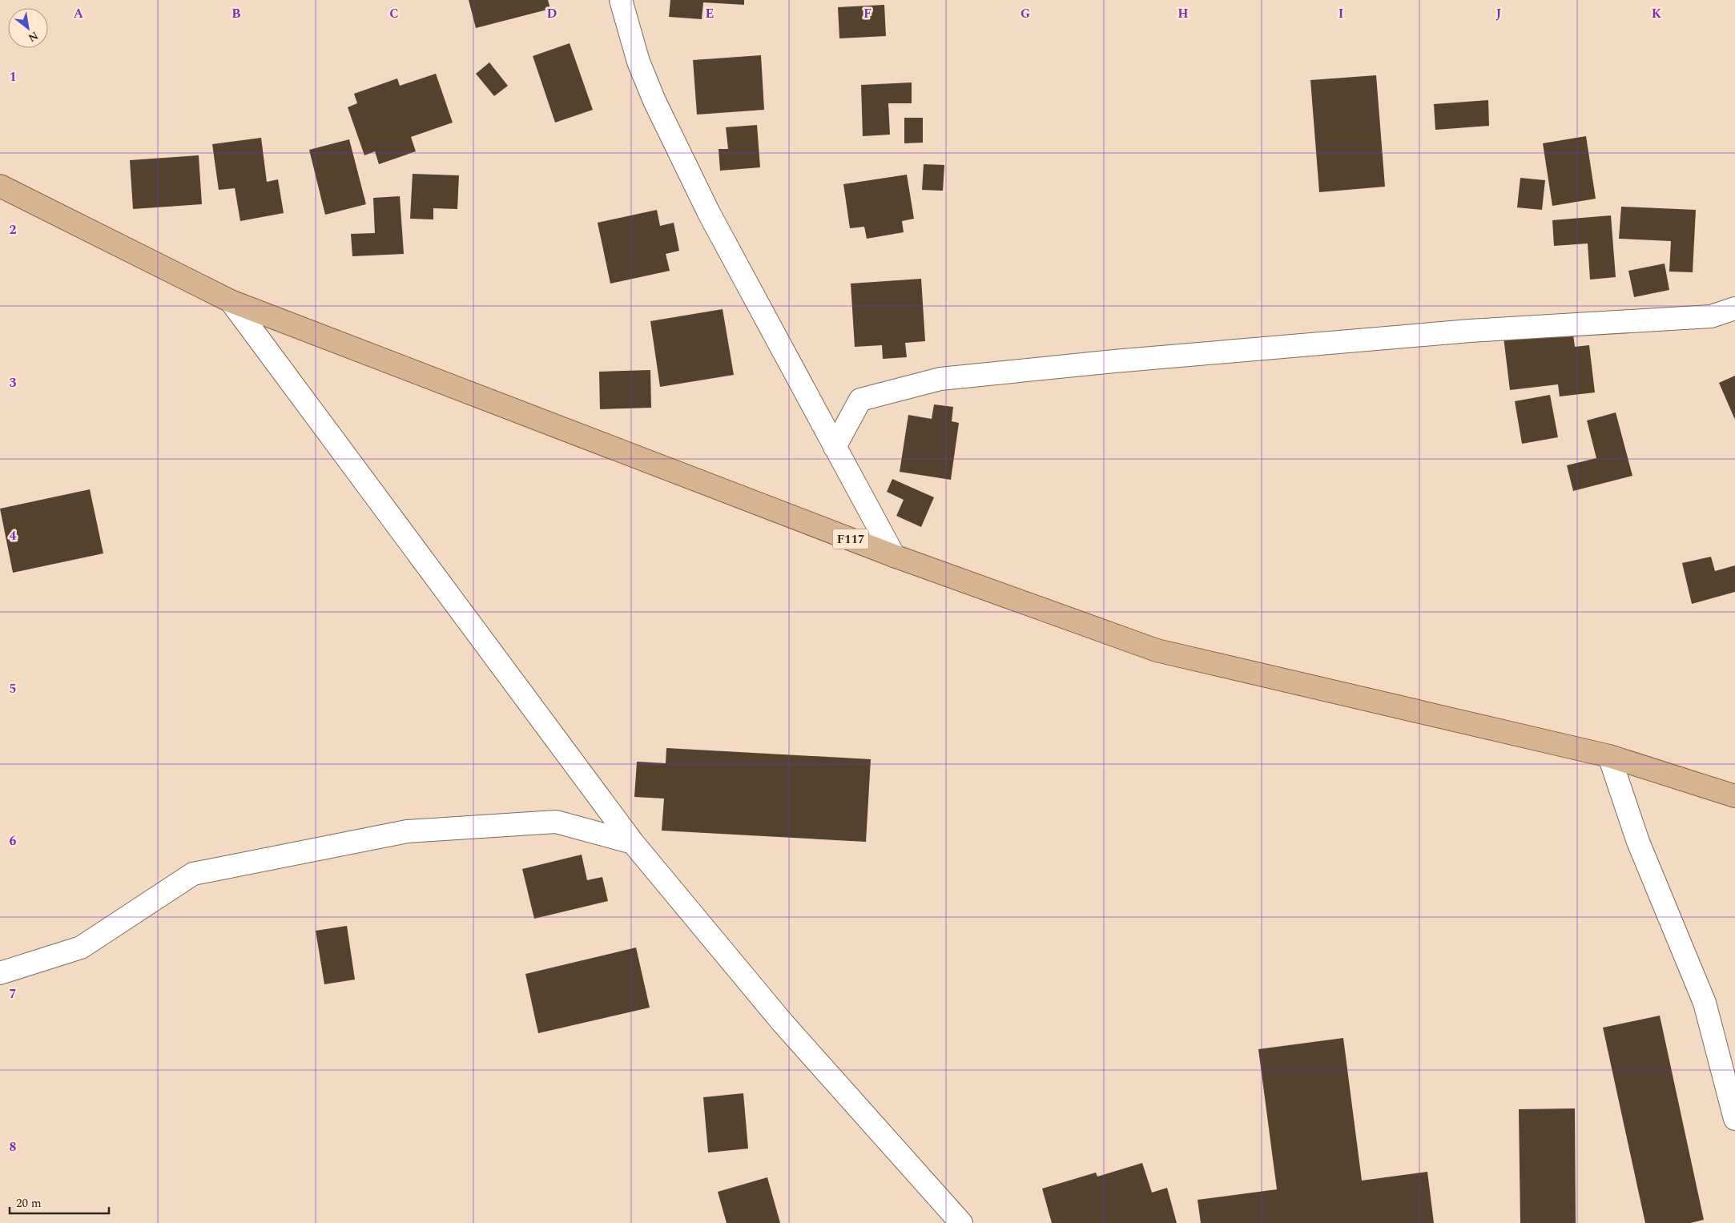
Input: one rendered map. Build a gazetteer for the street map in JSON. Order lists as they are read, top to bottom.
{
  "streets": {
    "main road": ["F117"]
  },
  "scale_bar": "20 m",
  "north": "bottom right",
  "grid": {
    "columns": [
      "A",
      "B",
      "C",
      "D",
      "E",
      "F",
      "G",
      "H",
      "I",
      "J",
      "K"
    ],
    "rows": [
      "1",
      "2",
      "3",
      "4",
      "5",
      "6",
      "7",
      "8"
    ]
  }
}
